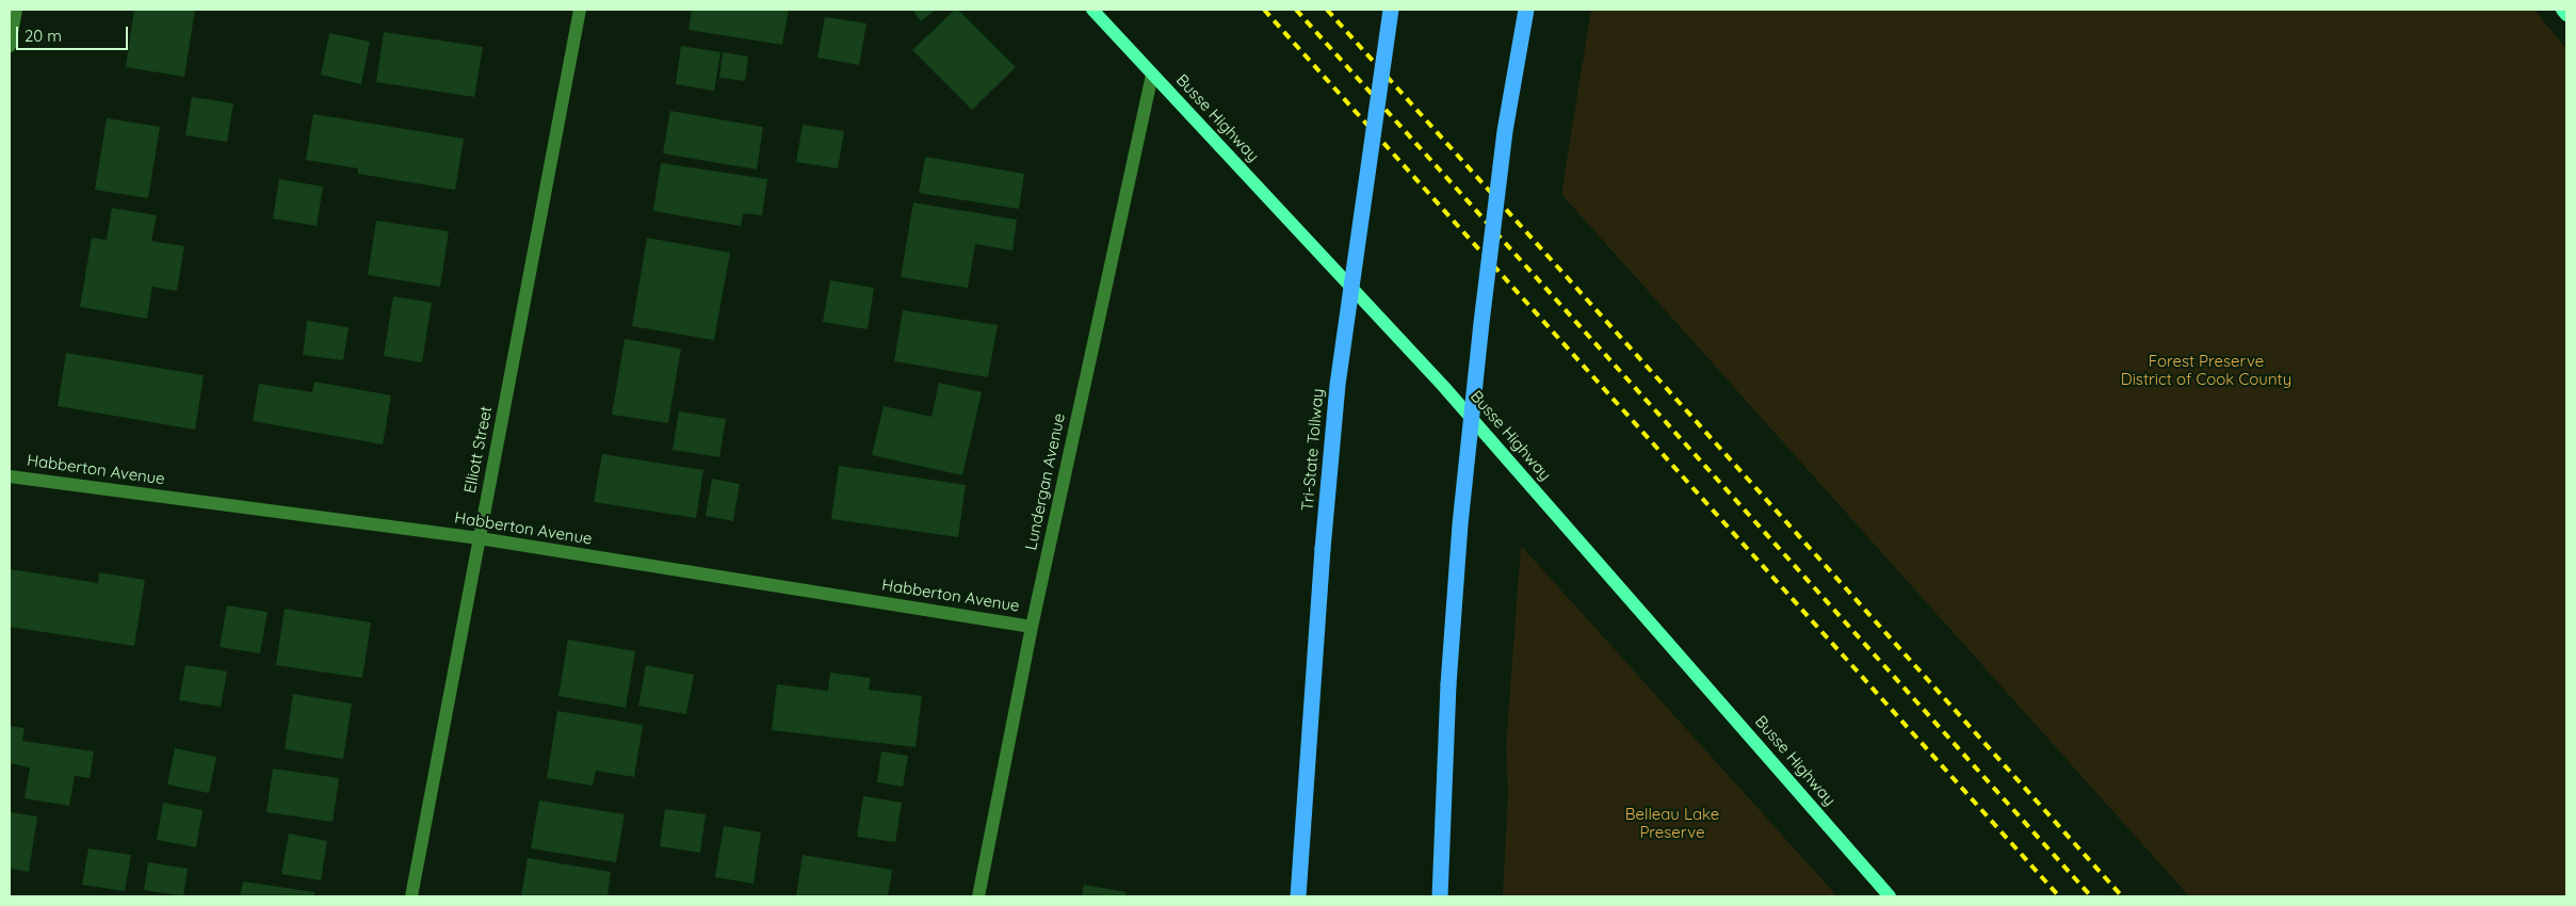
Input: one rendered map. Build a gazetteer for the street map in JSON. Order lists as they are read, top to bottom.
{
  "streets": {
    "highway": ["Tri-State Tollway"],
    "main road": ["Busse Highway"],
    "street": ["Elliott Street", "Habberton Avenue", "Lundergan Avenue"]
  },
  "crossings": [
    ["Busse Highway", "Lundergan Avenue"],
    ["Elliott Street", "Habberton Avenue"],
    ["Habberton Avenue", "Lundergan Avenue"]
  ],
  "parks": ["Forest Preserve District of Cook County", "Belleau Lake Preserve"],
  "scale_bar": "20 m"
}
